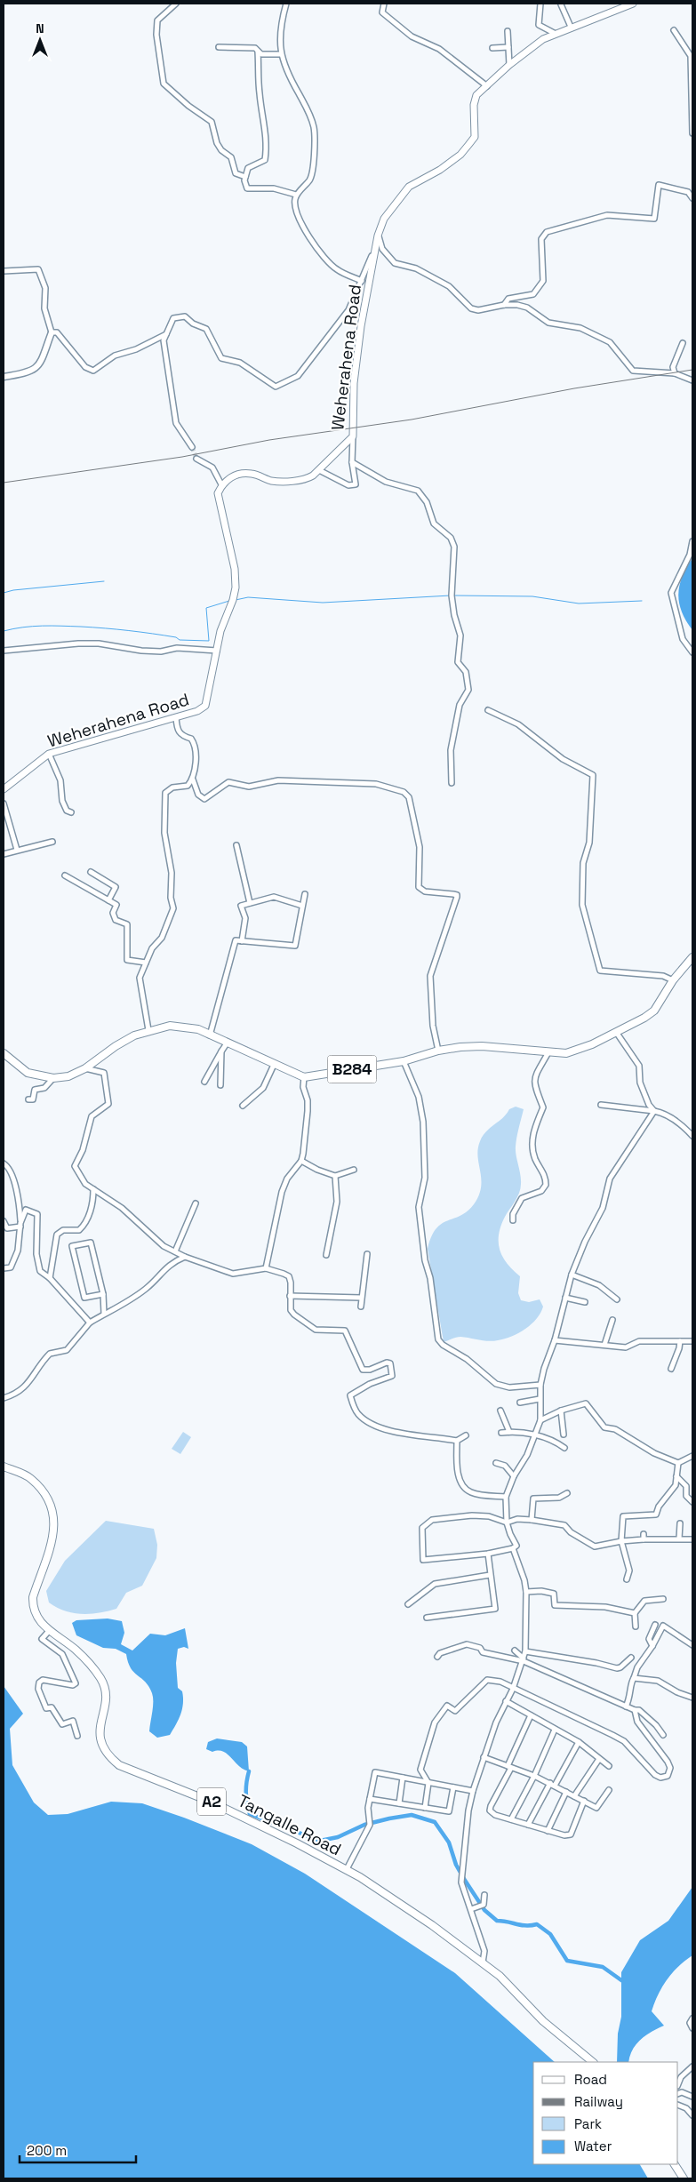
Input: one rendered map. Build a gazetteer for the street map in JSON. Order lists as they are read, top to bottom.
{
  "streets": {
    "main road": [
      "Weherahena Road",
      "B284",
      "A2",
      "Tangalle Road"
    ]
  },
  "legend": [
    "Road",
    "Railway",
    "Park",
    "Water"
  ],
  "scale_bar": "200 m",
  "north": "top"
}
